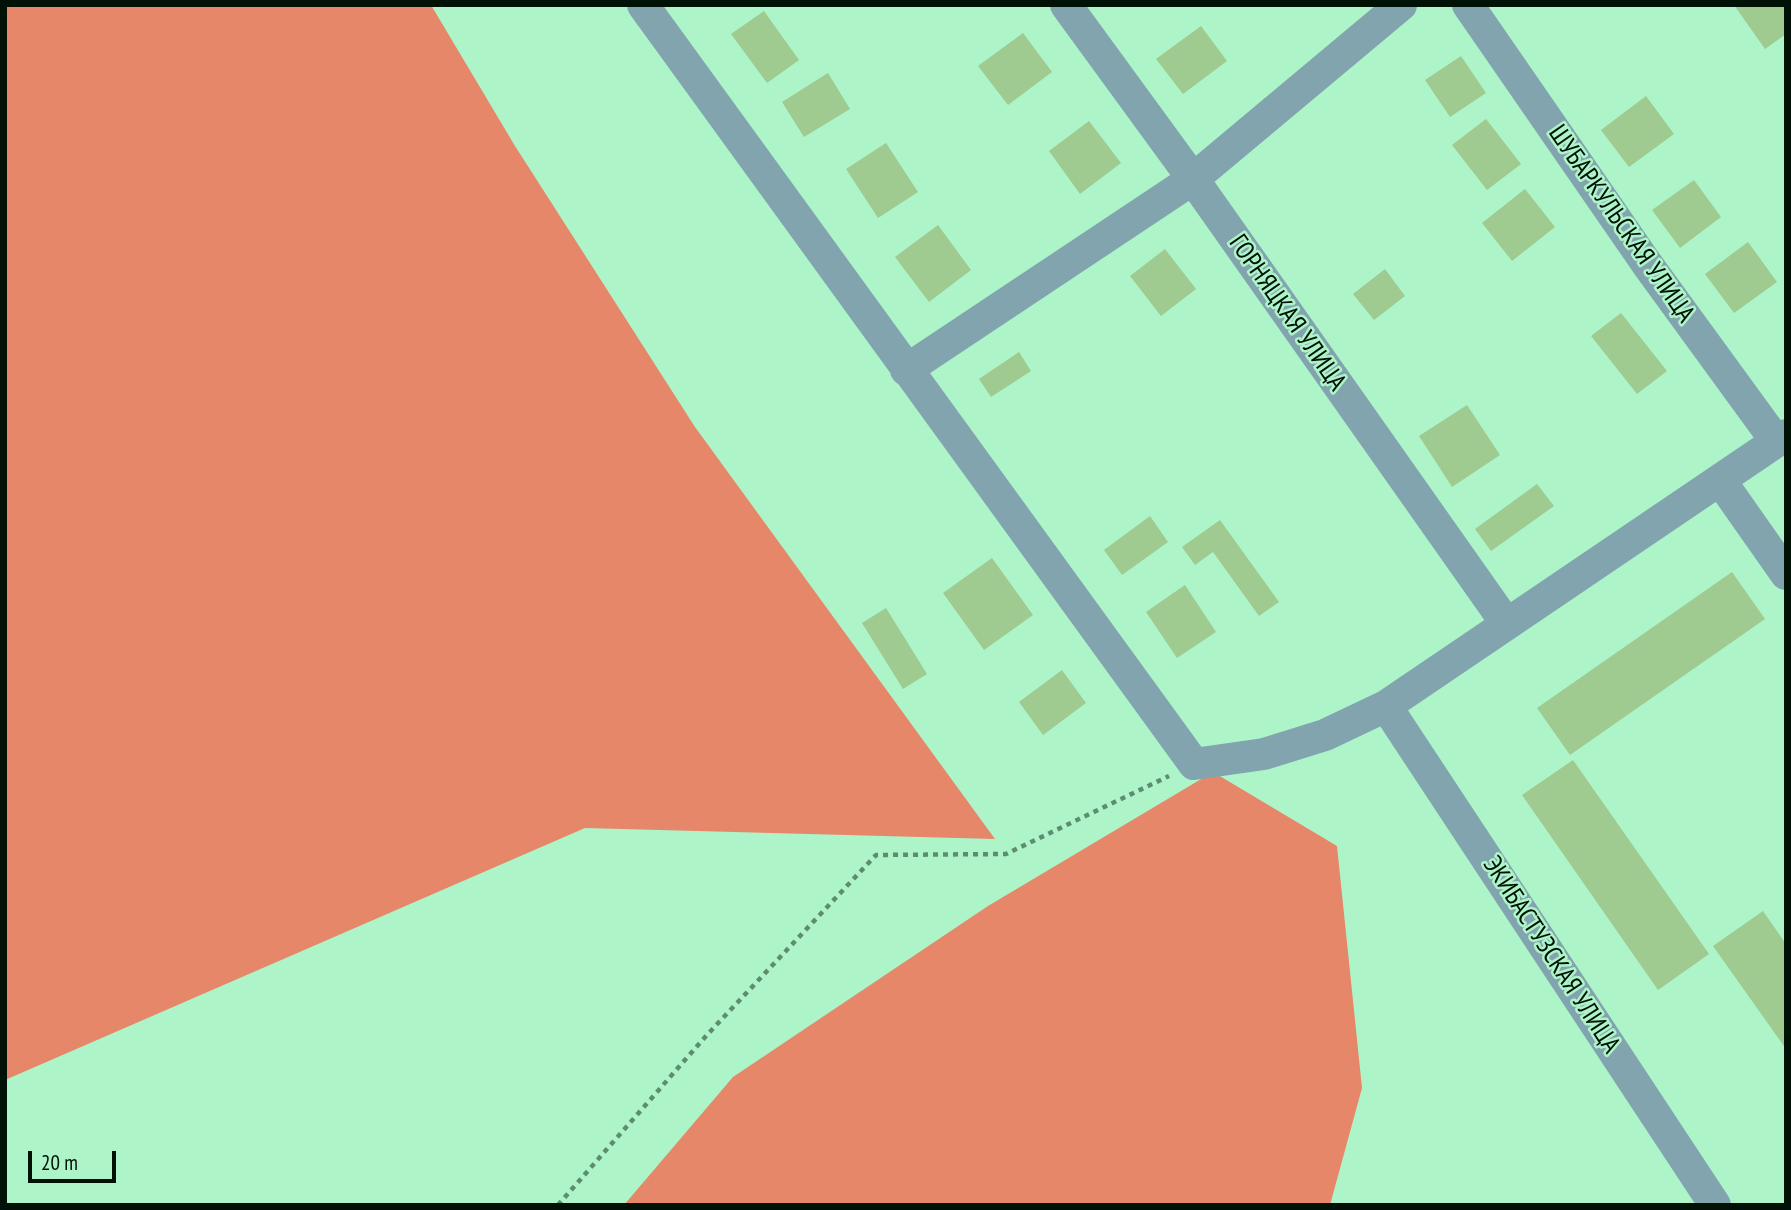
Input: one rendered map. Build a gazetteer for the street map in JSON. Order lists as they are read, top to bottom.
{
  "streets": {
    "street": ["ШУБАРКУЛЬСКАЯ УЛИЦА", "ГОРНЯЦКАЯ УЛИЦА", "ЭКИБАСТУЗСКАЯ УЛИЦА"]
  },
  "scale_bar": "20 m"
}
